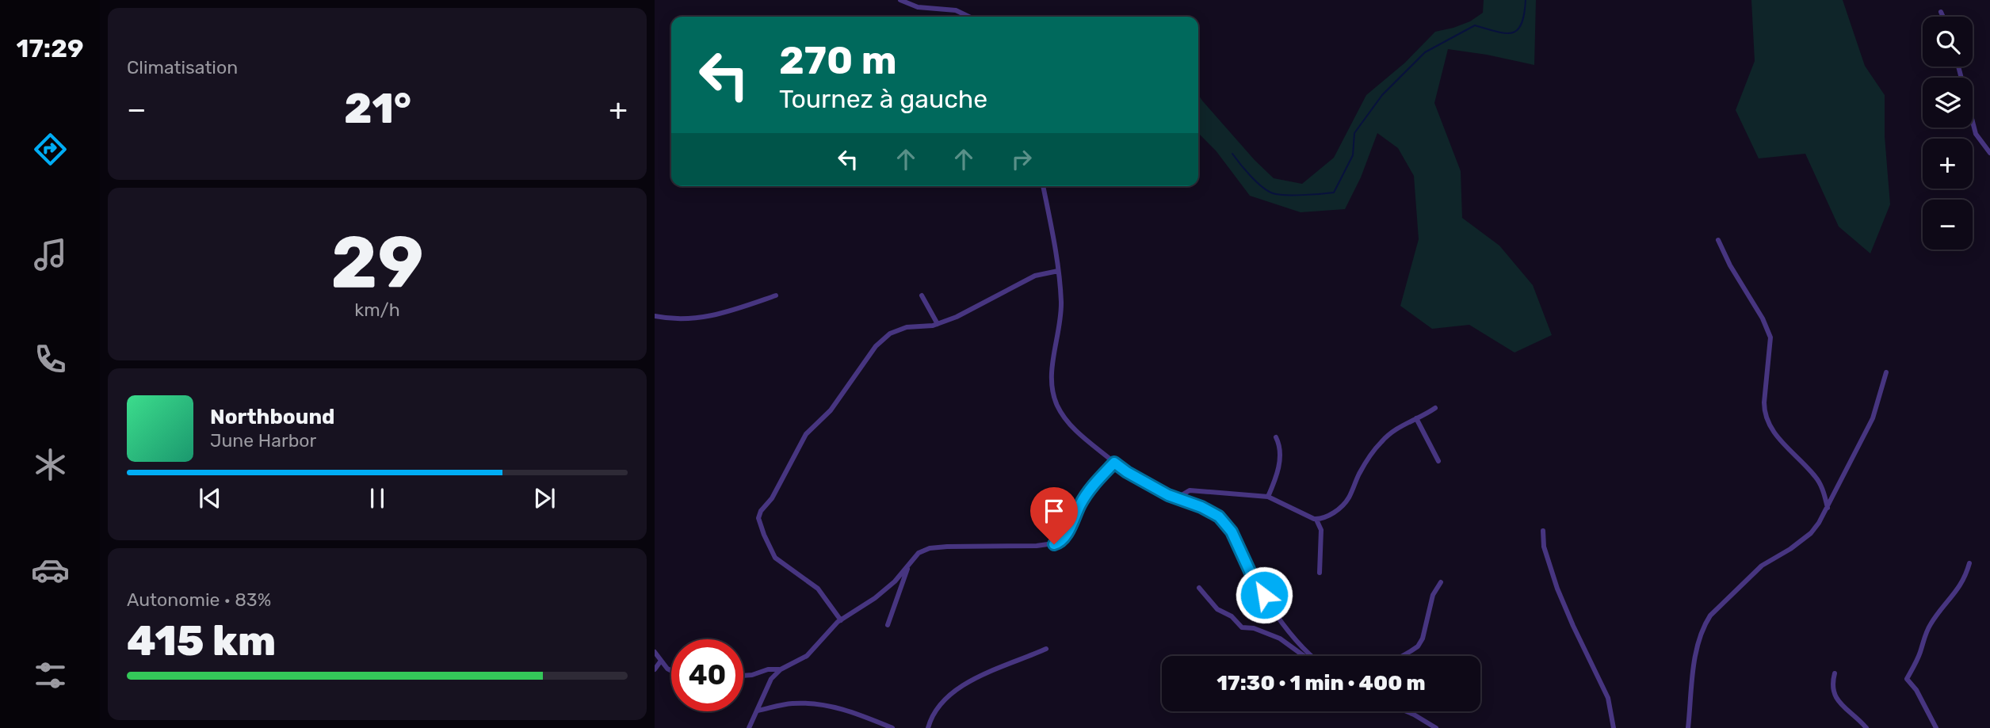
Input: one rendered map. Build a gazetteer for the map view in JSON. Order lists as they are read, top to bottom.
{
  "page": {
    "tabs": "17:29",
    "tile": [
      "Climatisation",
      ["29", "km/h"],
      ["Autonomie · 83%", "415 km"]
    ],
    "map_buttons": ["+", "−"],
    "turn": ["270 m", "Tournez à gauche"],
    "heat": ["−", "21°", "+"],
    "song": ["Northbound", "June Harbor"],
    "limit": "40",
    "trip": "17:30 · 1 min · 400 m"
  }
}
